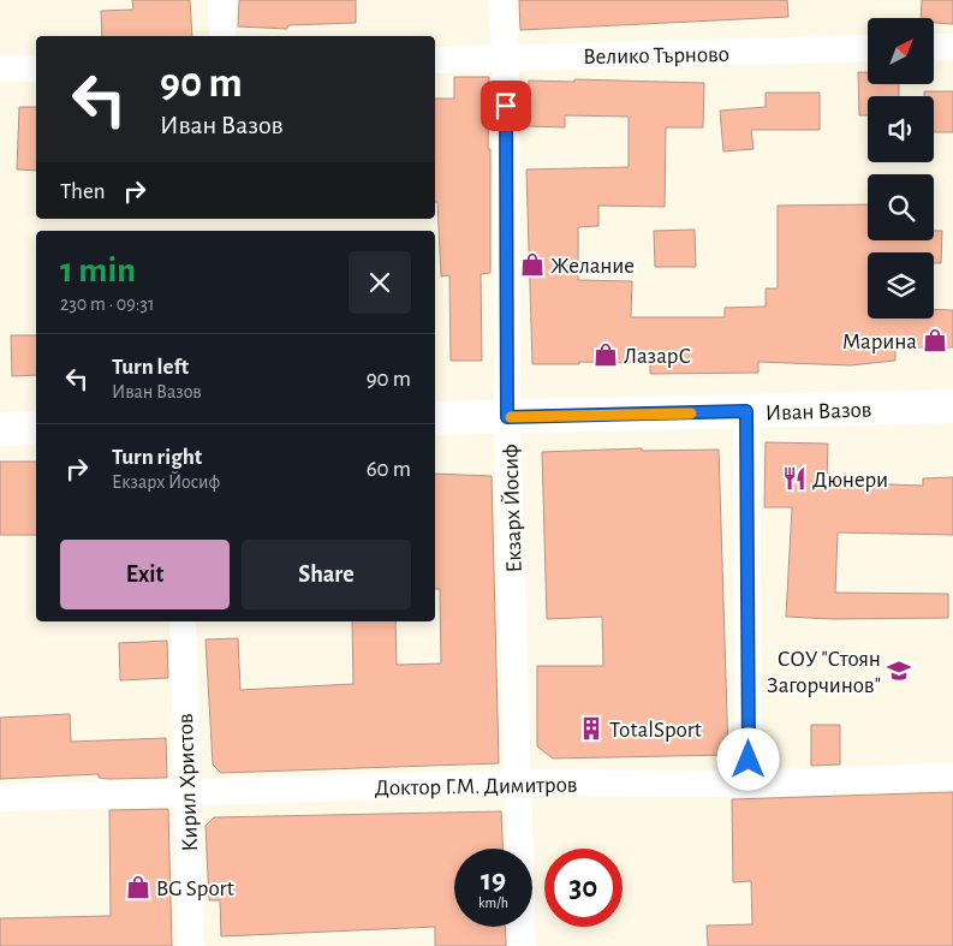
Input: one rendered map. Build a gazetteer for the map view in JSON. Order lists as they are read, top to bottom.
{
  "streets": {
    "street": [
      "Велико Търново",
      "Иван Вазов",
      "Екзарх Йосиф",
      "Кирил Христов",
      "Доктор Г.М. Димитров"
    ]
  },
  "crossings": [
    ["Велико Търново", "Екзарх Йосиф"],
    ["Иван Вазов", "Екзарх Йосиф"],
    ["Екзарх Йосиф", "Доктор Г.М. Димитров"],
    ["Кирил Христов", "Доктор Г.М. Димитров"]
  ],
  "places": {
    "shop": [
      "Желание",
      "Марина",
      "ЛазарС",
      "BG Sport"
    ],
    "restaurant": ["Дюнери"],
    "school or university": ["СОУ \"Стоян Загорчинов\""],
    "building": ["TotalSport"]
  },
  "north": "top right",
  "page": {
    "turn": ["90 m", "Иван Вазов"],
    "then": "Then",
    "heading": ["1 min", "230 m · 09:31"],
    "list": [
      {
        "name": "Turn left",
        "note": "Иван Вазов",
        "value": "90 m"
      },
      {
        "name": "Turn right",
        "note": "Екзарх Йосиф",
        "value": "60 m"
      }
    ],
    "buttons": ["Exit", "Share"],
    "speed": "19 km/h",
    "limit": "30"
  }
}
